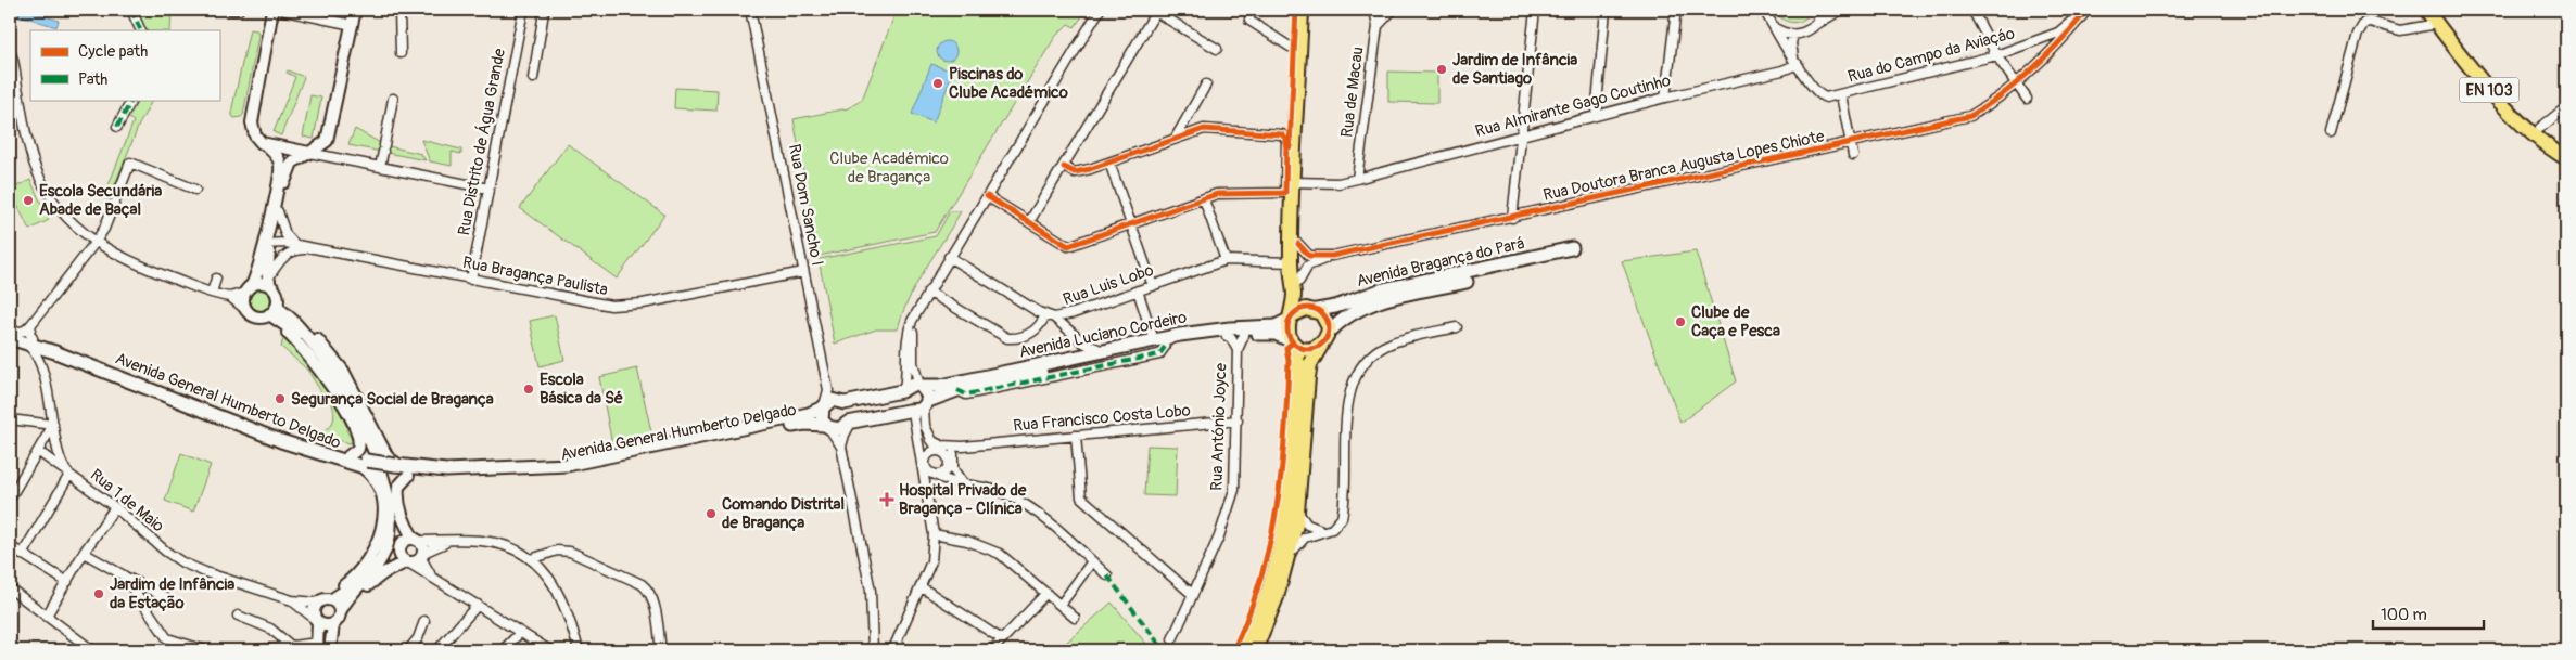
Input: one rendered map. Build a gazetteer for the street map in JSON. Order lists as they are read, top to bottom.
{
  "streets": {
    "main road": [
      "EN 103",
      "Avenida Bragança do Pará",
      "Avenida Luciano Cordeiro",
      "Avenida General Humberto Delgado"
    ],
    "street": [
      "Rua do Campo da Aviaçáo",
      "Rua de Macau",
      "Rua Almirante Gago Coutinho",
      "Rua Distrito de Água Grande",
      "Rua Doutora Branca Augusta Lopes Chiote",
      "Rua Dom Sancho I",
      "Rua Bragança Paulista",
      "Rua Luis Lobo",
      "Rua Francisco Costa Lobo",
      "Rua António Joyce",
      "Rua 1 de Maio"
    ]
  },
  "crossings": [
    ["Rua do Campo da Aviaçáo", "Rua Almirante Gago Coutinho"],
    ["Rua do Campo da Aviaçáo", "Rua Doutora Branca Augusta Lopes Chiote"],
    ["Rua de Macau", "Rua Almirante Gago Coutinho"],
    ["Rua Distrito de Água Grande", "Rua Bragança Paulista"],
    ["Rua Dom Sancho I", "Rua Bragança Paulista"],
    ["Rua Dom Sancho I", "Avenida Luciano Cordeiro"],
    ["Rua Dom Sancho I", "Avenida General Humberto Delgado"],
    ["Avenida Bragança do Pará", "Avenida Luciano Cordeiro"],
    ["Avenida Luciano Cordeiro", "Avenida General Humberto Delgado"],
    ["Avenida Luciano Cordeiro", "Rua António Joyce"],
    ["Rua Francisco Costa Lobo", "Rua António Joyce"]
  ],
  "parks": ["Clube Académico de Bragança"],
  "places": {
    "other": [
      "Jardim de Infância de Santiago",
      "Piscinas do Clube Académico",
      "Escola Secundária Abade de Baçal",
      "Clube de Caça e Pesca",
      "Escola Básica da Sé",
      "Segurança Social de Bragança",
      "Comando Distrital de Bragança",
      "Jardim de Infância da Estação"
    ],
    "health": ["Hospital Privado de Bragança - Clínica"]
  },
  "legend": ["Cycle path", "Path"],
  "scale_bar": "100 m"
}
